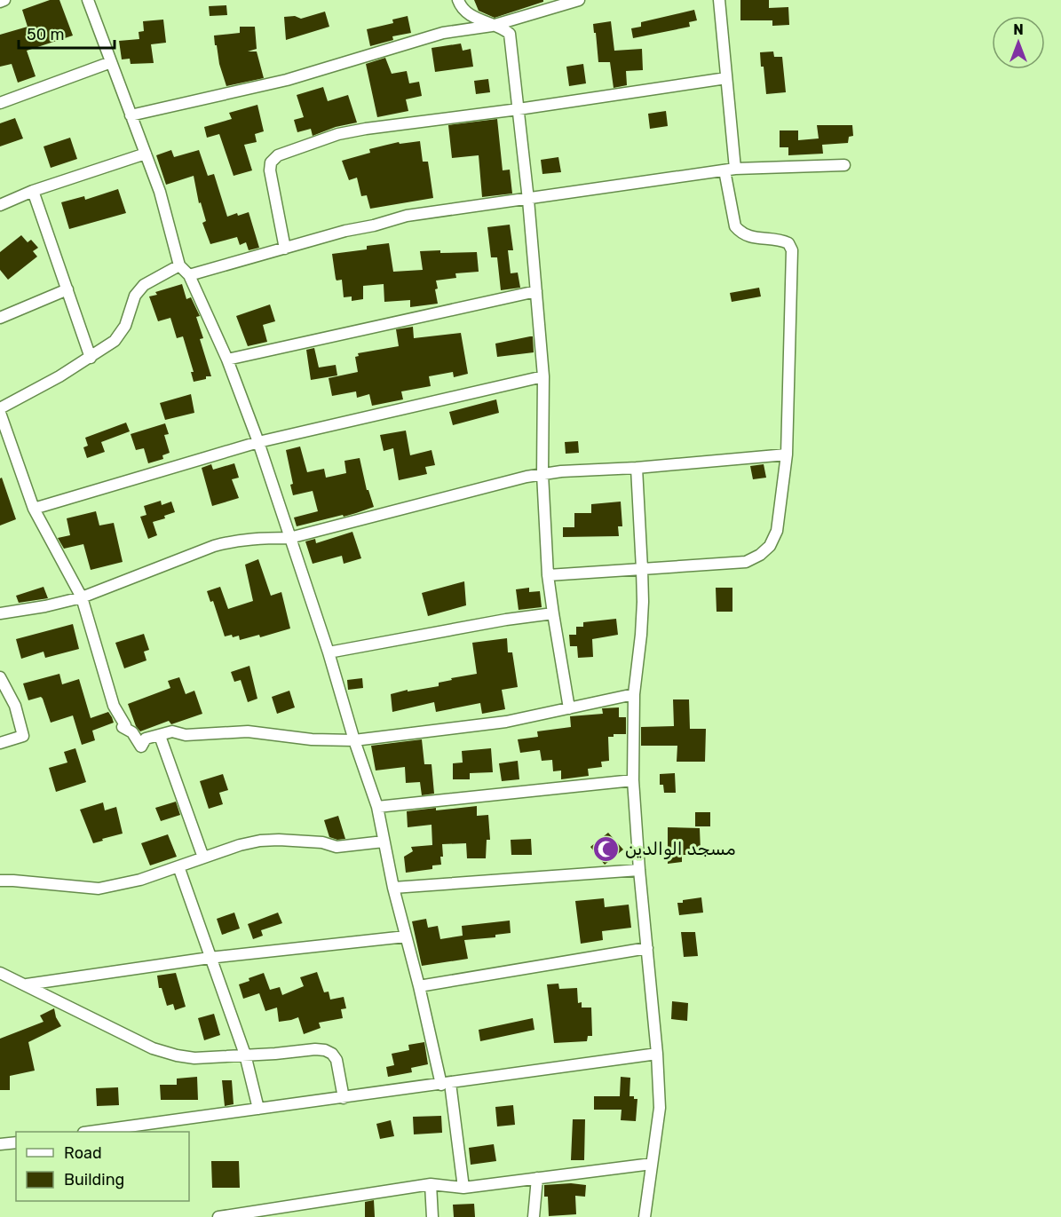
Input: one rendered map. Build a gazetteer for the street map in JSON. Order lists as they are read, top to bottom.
{
  "places": {
    "mosque": ["مسجد الوالدين"]
  },
  "legend": ["Road", "Building"],
  "scale_bar": "50 m",
  "north": "top"
}
